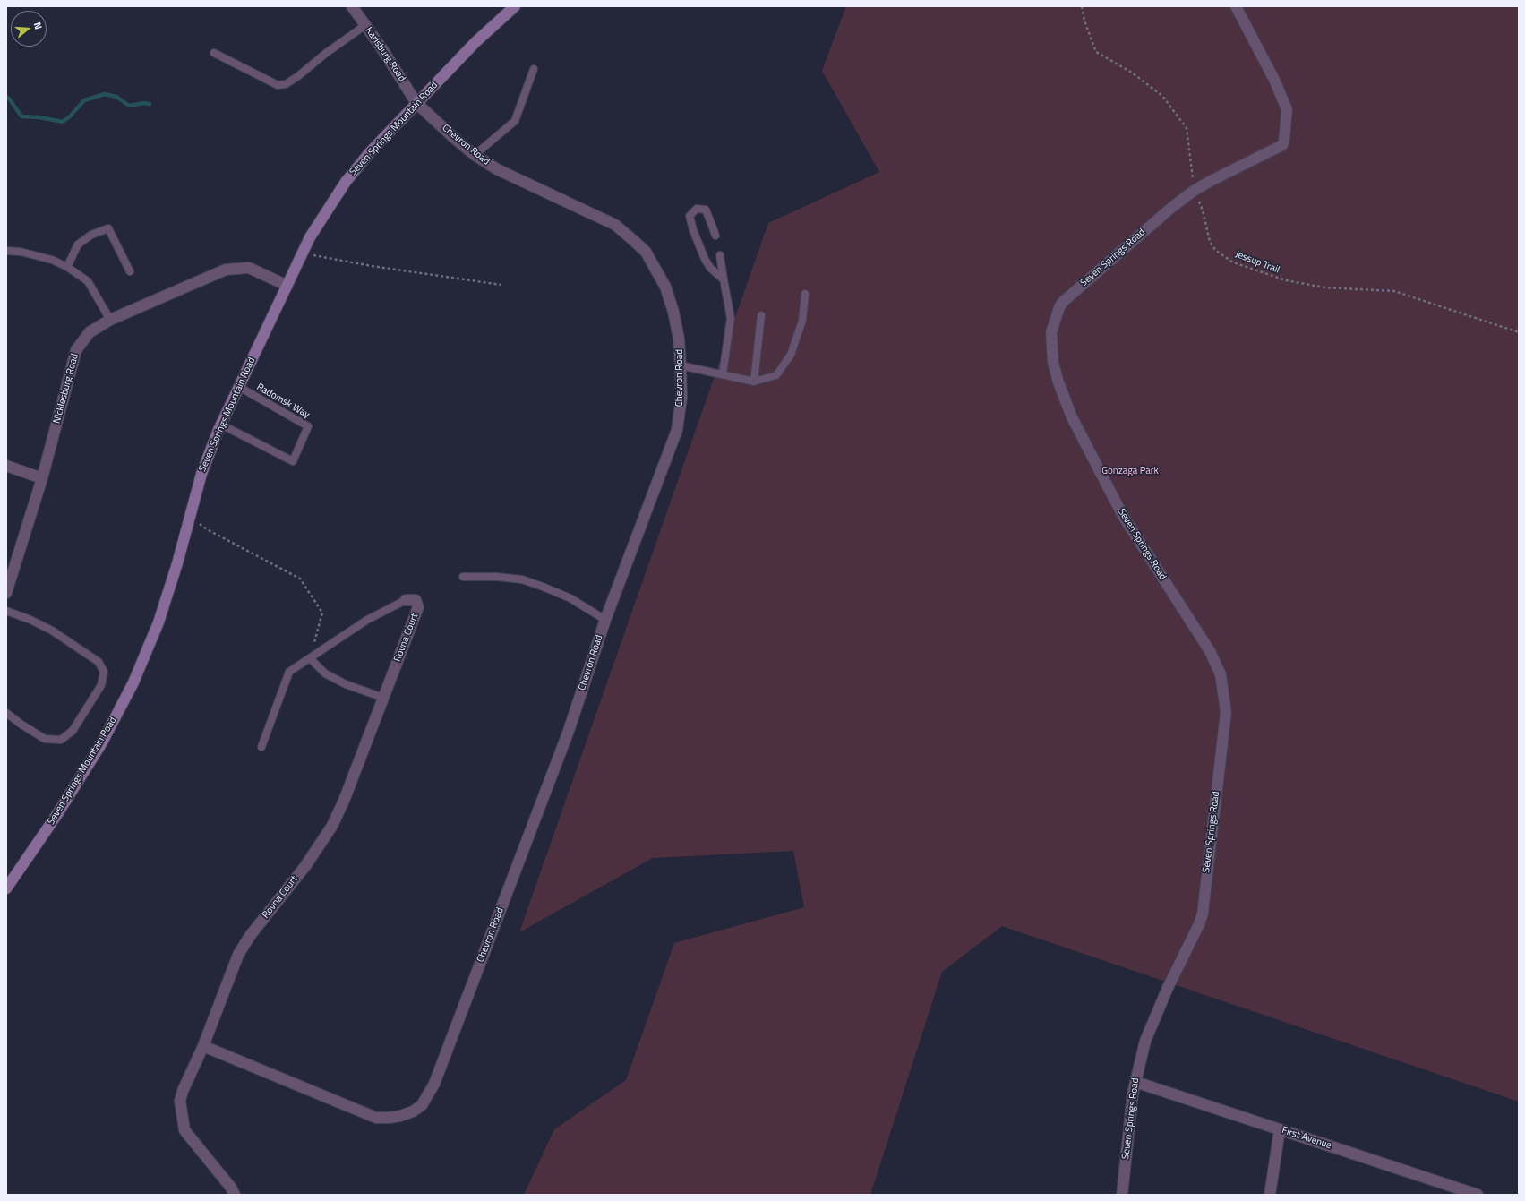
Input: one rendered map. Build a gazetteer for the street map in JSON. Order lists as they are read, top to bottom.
{
  "streets": {
    "street": [
      "Karlsburg Road",
      "Seven Springs Mountain Road",
      "Chevron Road",
      "Seven Springs Road",
      "Nicklesburg Road",
      "Rovna Court",
      "First Avenue"
    ],
    "lane": ["Radomsk Way"],
    "path": ["Jessup Trail"]
  },
  "crossings": [
    ["Karlsburg Road", "Seven Springs Mountain Road"],
    ["Karlsburg Road", "Chevron Road"],
    ["Seven Springs Mountain Road", "Chevron Road"],
    ["Seven Springs Mountain Road", "Nicklesburg Road"],
    ["Seven Springs Mountain Road", "Radomsk Way"],
    ["Chevron Road", "Rovna Court"],
    ["Seven Springs Road", "Jessup Trail"],
    ["Seven Springs Road", "First Avenue"]
  ],
  "parks": ["Gonzaga Park"],
  "north": "right"
}
